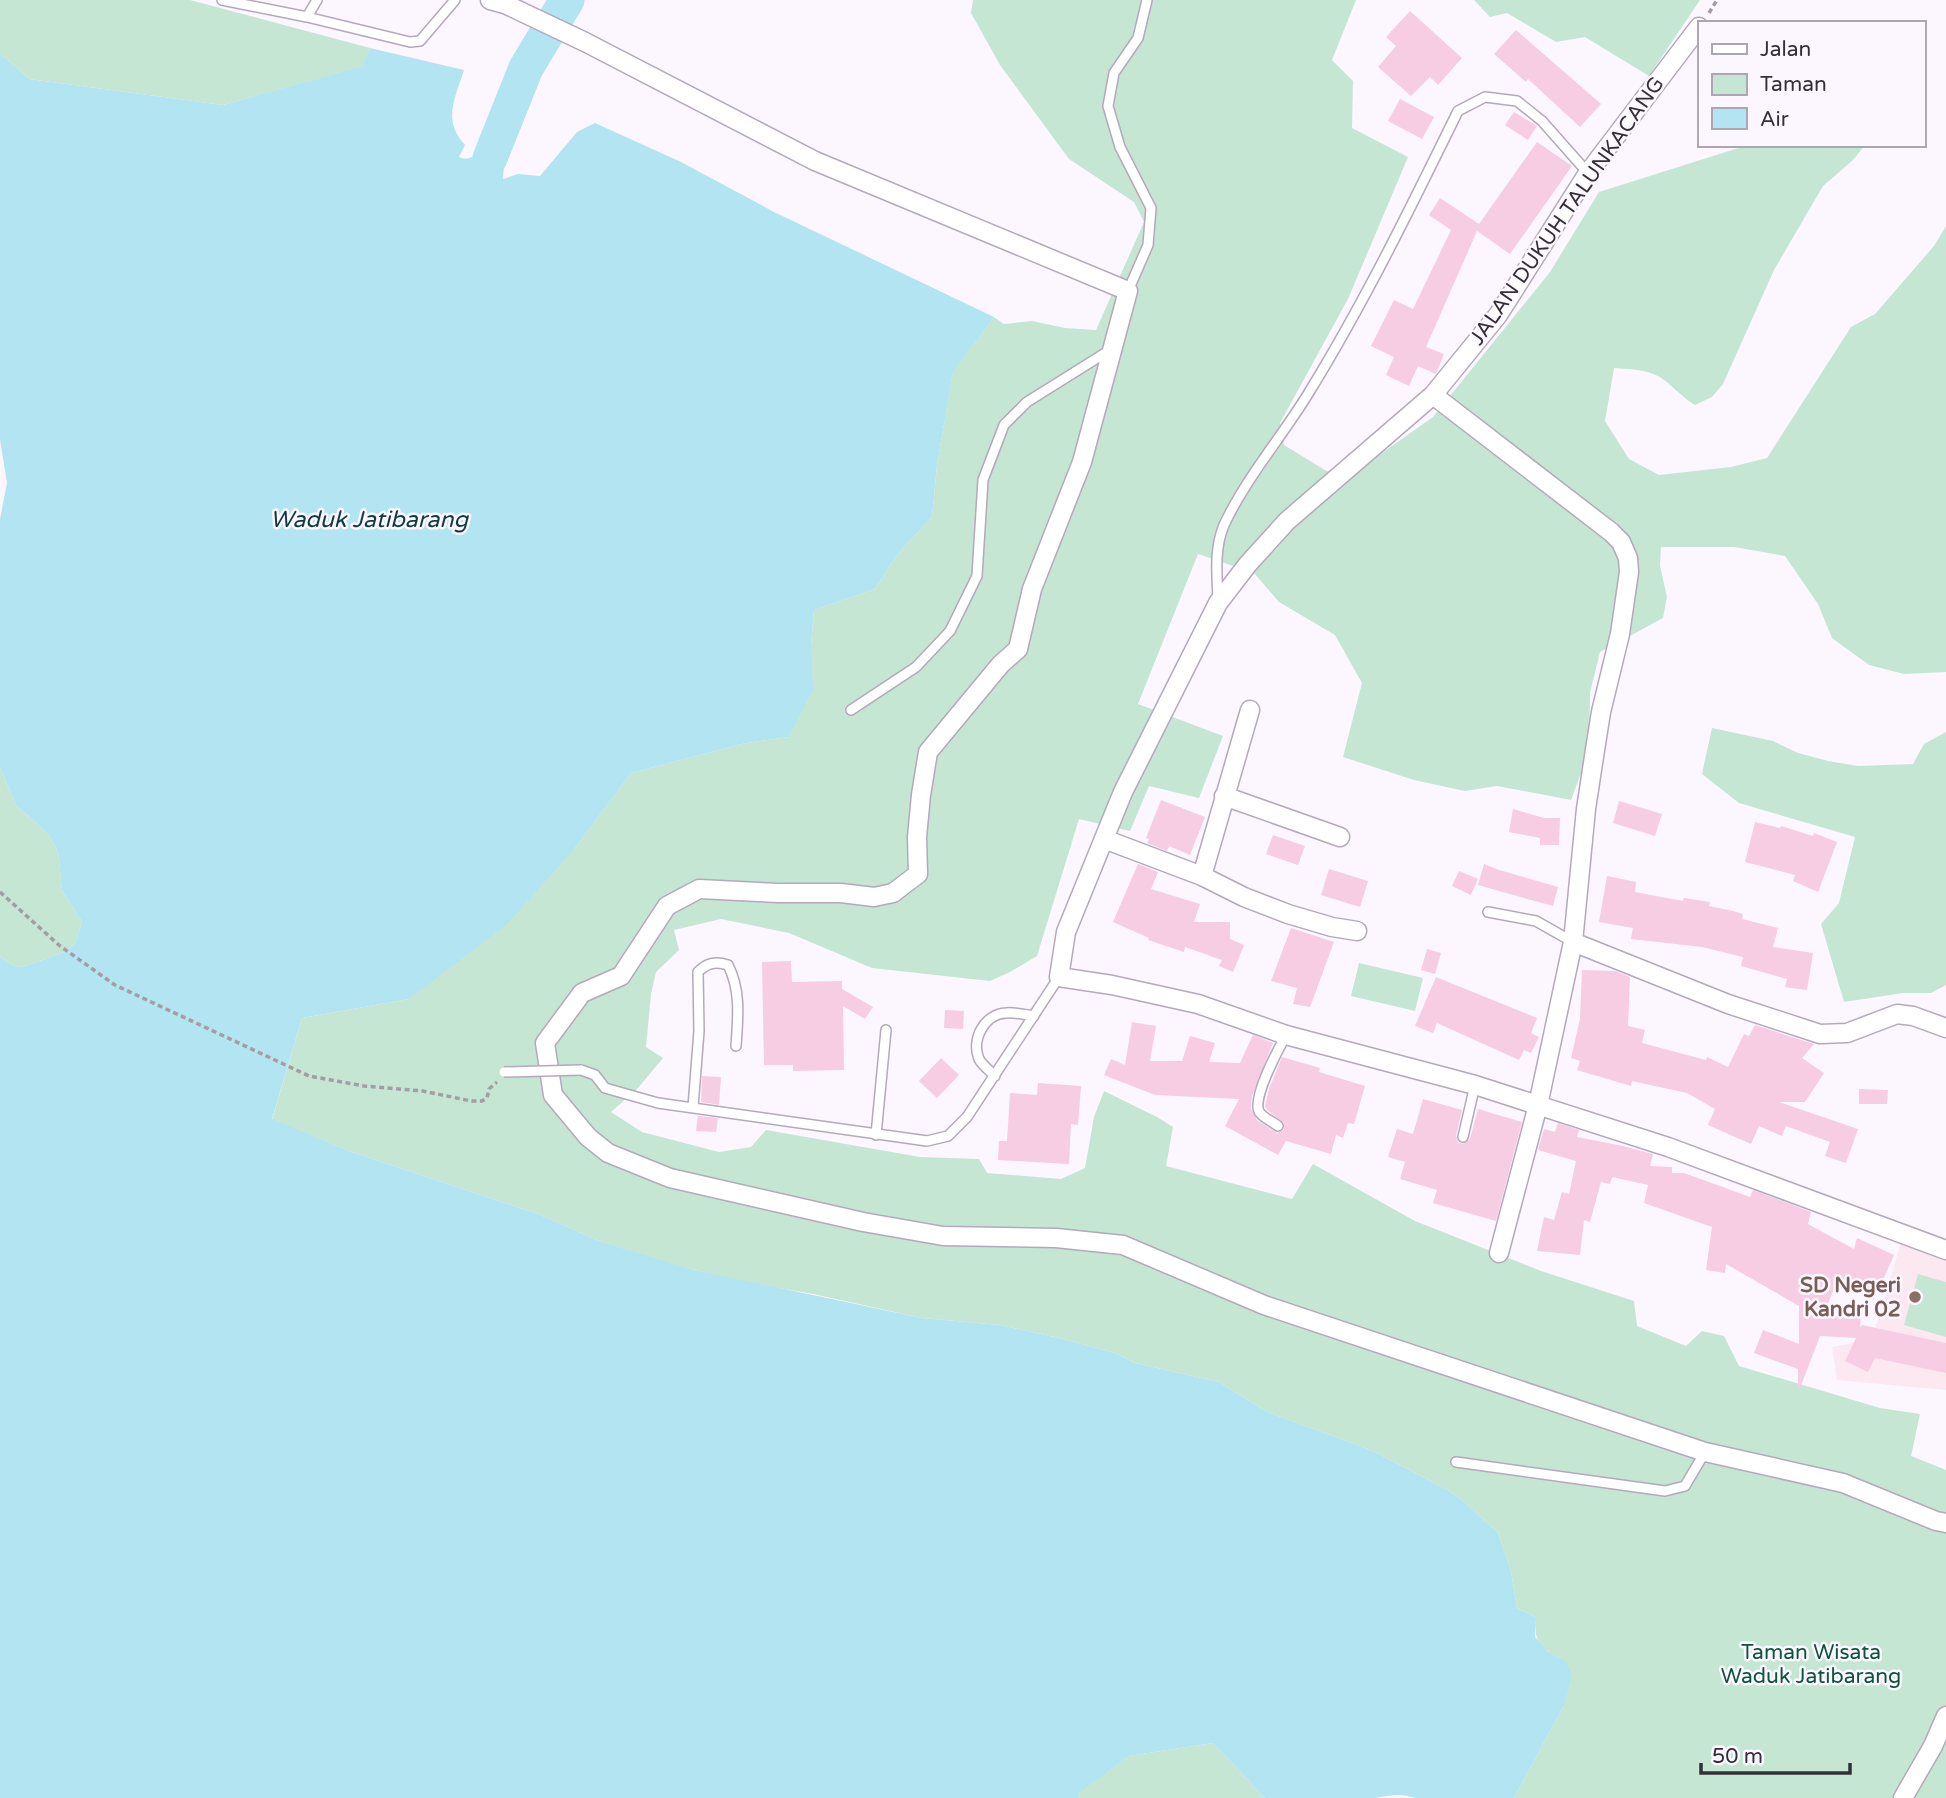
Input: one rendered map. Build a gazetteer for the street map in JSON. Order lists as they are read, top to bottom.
{
  "streets": {
    "street": ["JALAN DUKUH TALUNKACANG"]
  },
  "water": ["Waduk Jatibarang"],
  "parks": ["Taman Wisata Waduk Jatibarang"],
  "places": ["SD Negeri Kandri 02"],
  "legend": ["Jalan", "Taman", "Air"],
  "scale_bar": "50 m"
}
